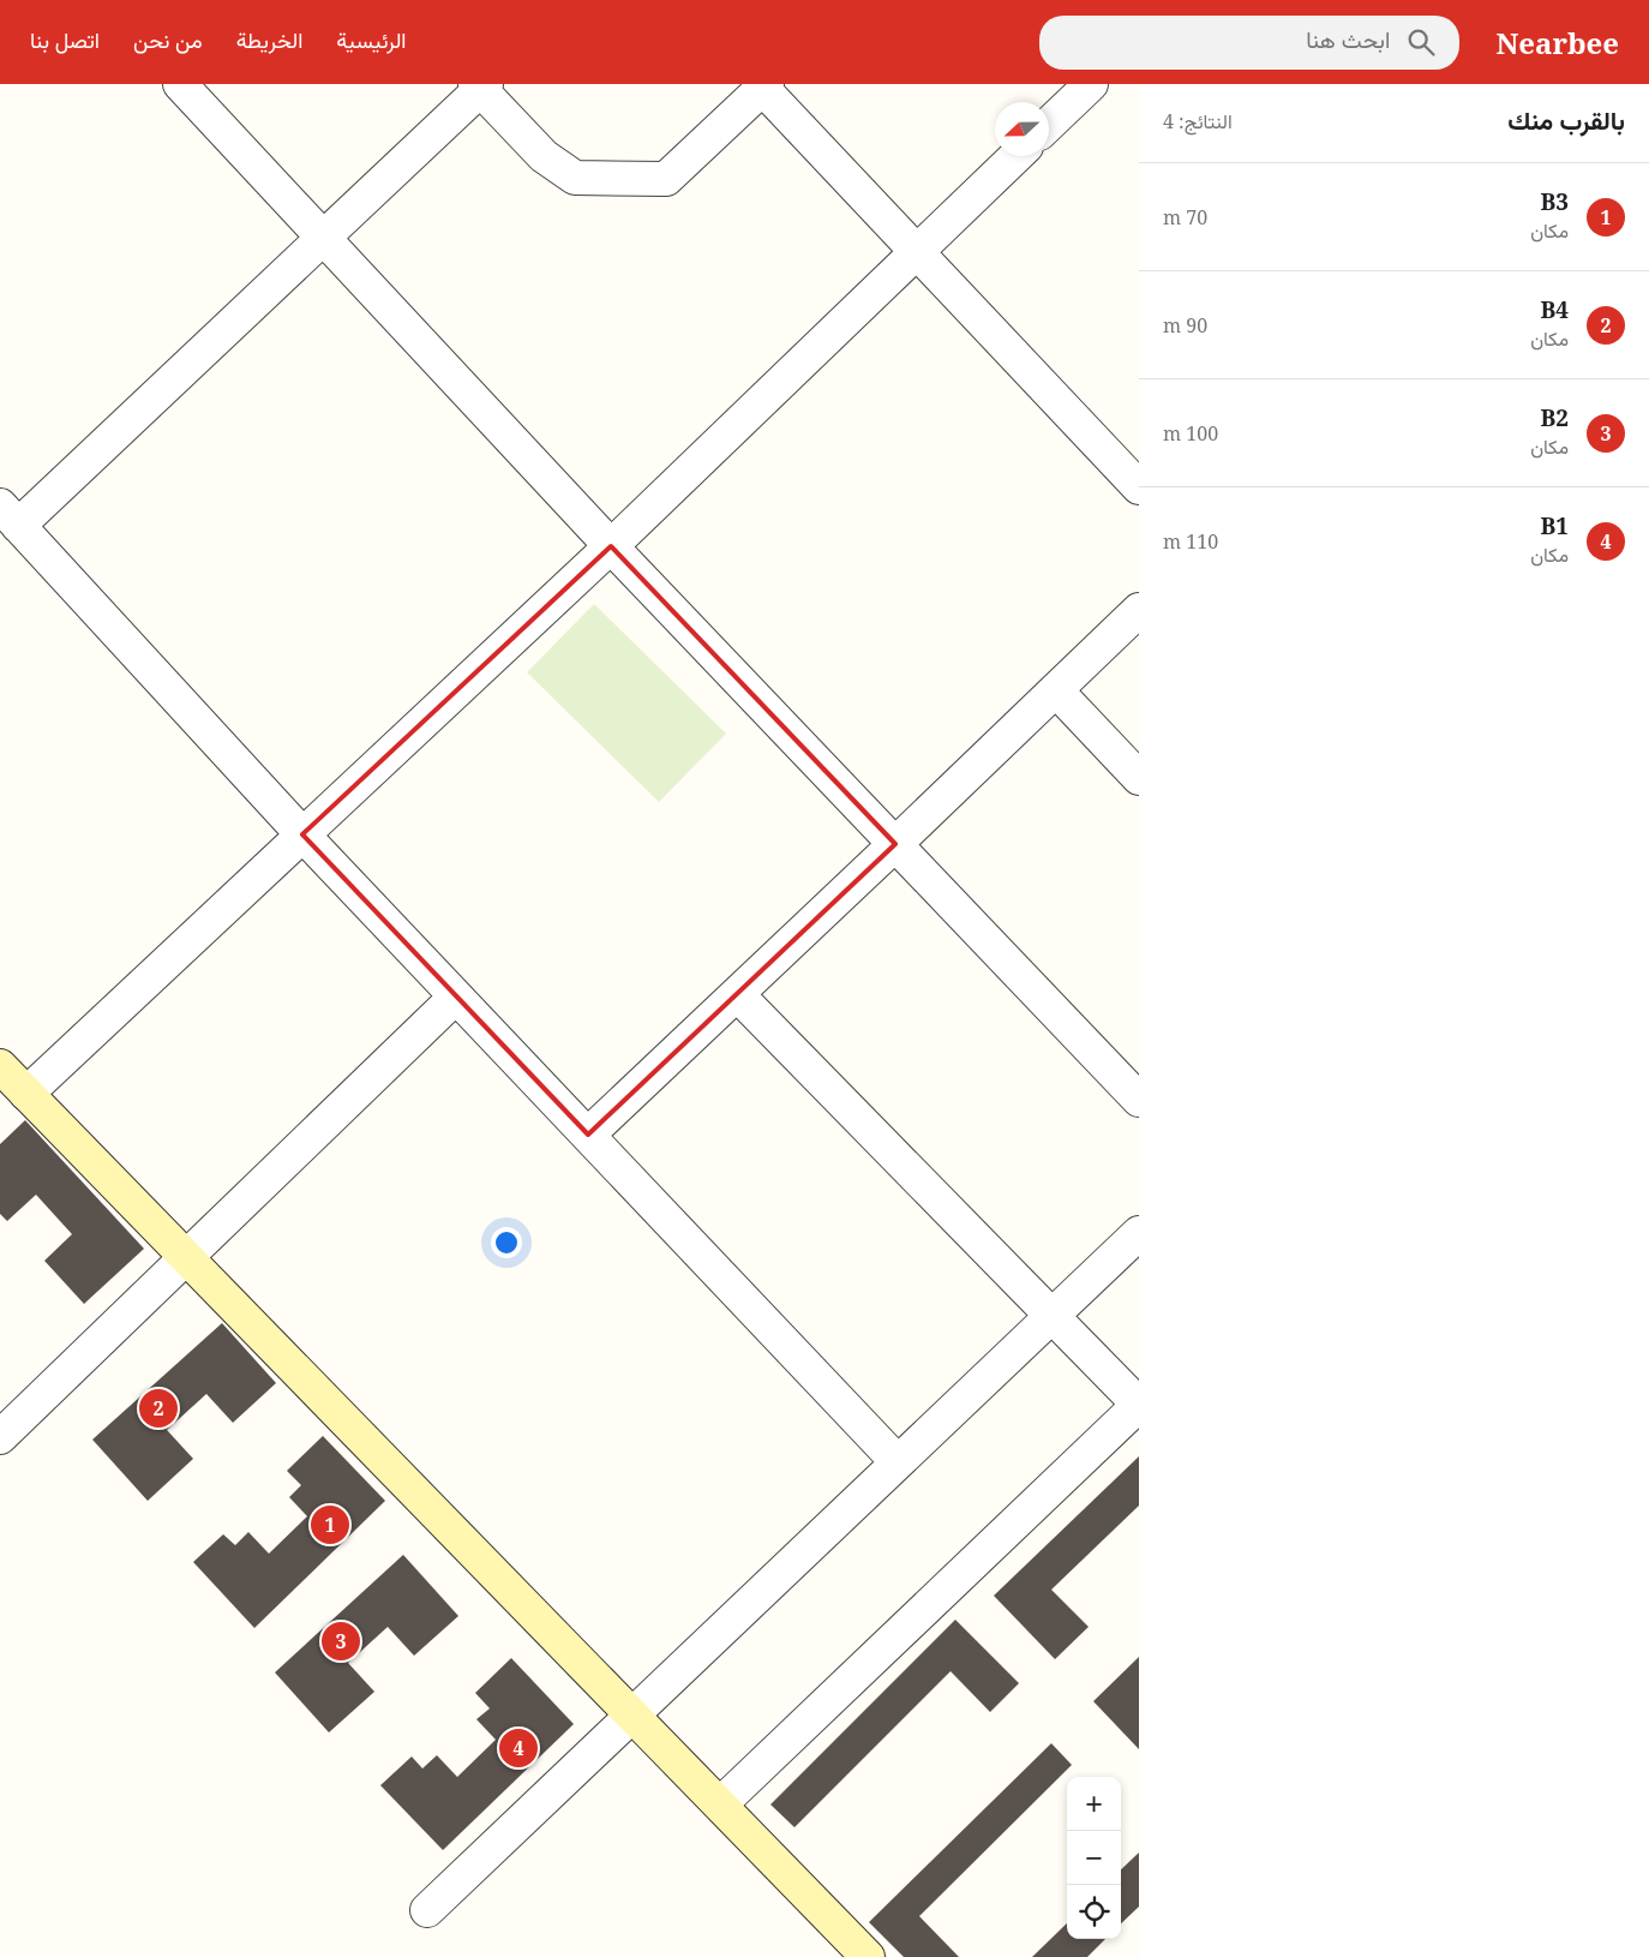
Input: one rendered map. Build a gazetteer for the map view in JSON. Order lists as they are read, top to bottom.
{
  "north": "left",
  "page": {
    "header": "Nearbee",
    "search": "ابحث هنا",
    "nav": [
      "الرئيسية",
      "الخريطة",
      "من نحن",
      "اتصل بنا"
    ],
    "heading": ["بالقرب منك", "النتائج: 4"],
    "list": [
      {
        "mark": "1",
        "name": "B3",
        "note": "مكان",
        "value": "70 m"
      },
      {
        "mark": "2",
        "name": "B4",
        "note": "مكان",
        "value": "90 m"
      },
      {
        "mark": "3",
        "name": "B2",
        "note": "مكان",
        "value": "100 m"
      },
      {
        "mark": "4",
        "name": "B1",
        "note": "مكان",
        "value": "110 m"
      }
    ],
    "pins": [
      "2",
      "1",
      "3",
      "4"
    ],
    "map_buttons": ["+", "−"]
  }
}
